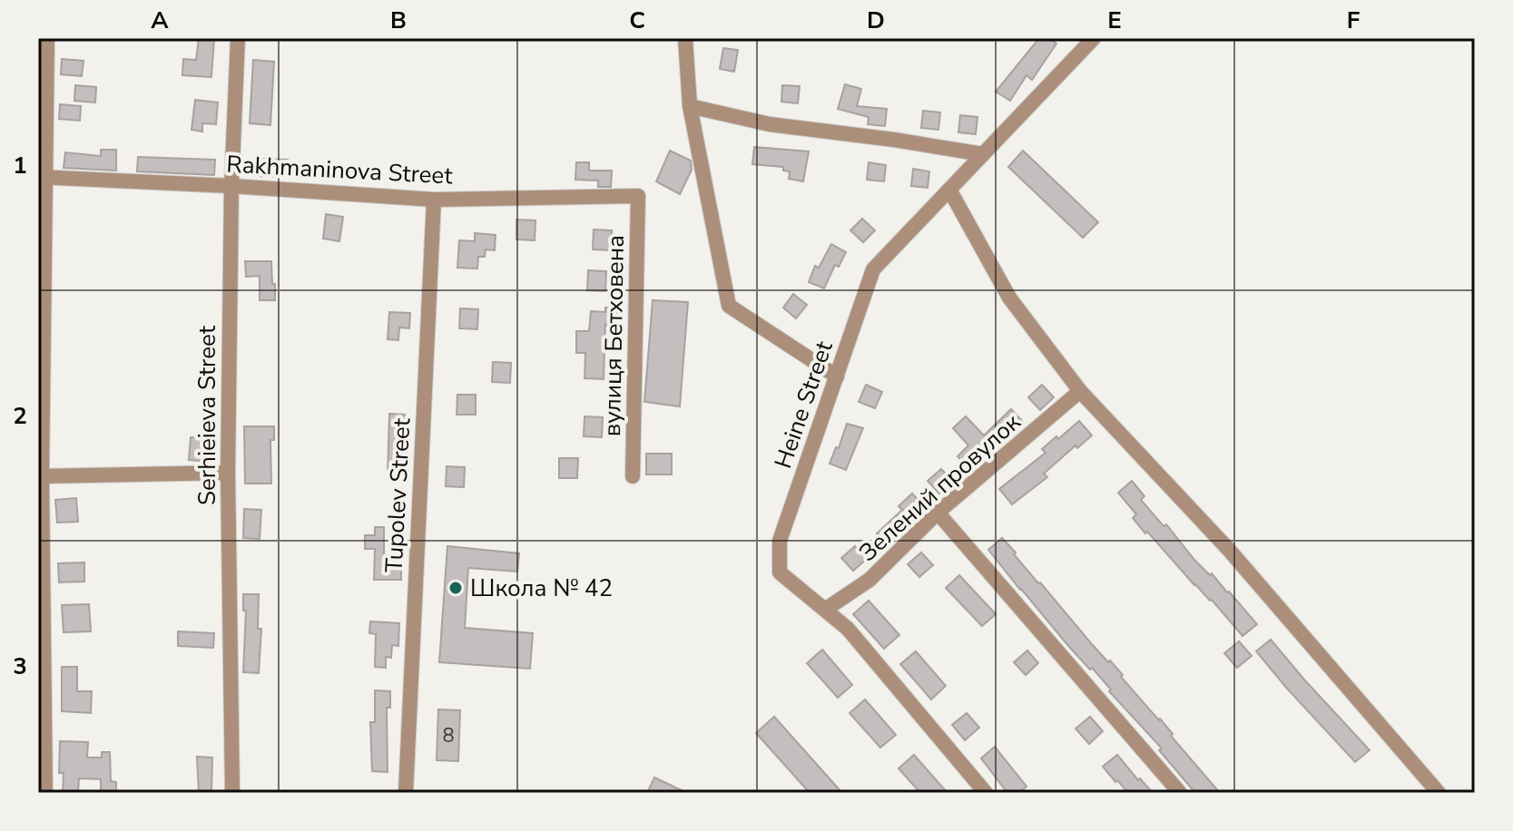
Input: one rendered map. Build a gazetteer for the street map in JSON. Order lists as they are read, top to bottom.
{
  "streets": {
    "street": [
      "Rakhmaninova Street",
      "вулиця Бетховена",
      "Heine Street",
      "Serhieieva Street",
      "Зелений провулок",
      "Tupolev Street"
    ]
  },
  "crossings": [
    ["Rakhmaninova Street", "вулиця Бетховена"],
    ["Rakhmaninova Street", "Serhieieva Street"],
    ["Rakhmaninova Street", "Tupolev Street"],
    ["Heine Street", "Зелений провулок"]
  ],
  "places": ["Школа № 42"],
  "house_numbers": ["8"],
  "grid": {
    "columns": [
      "A",
      "B",
      "C",
      "D",
      "E",
      "F"
    ],
    "rows": ["1", "2", "3"]
  }
}
